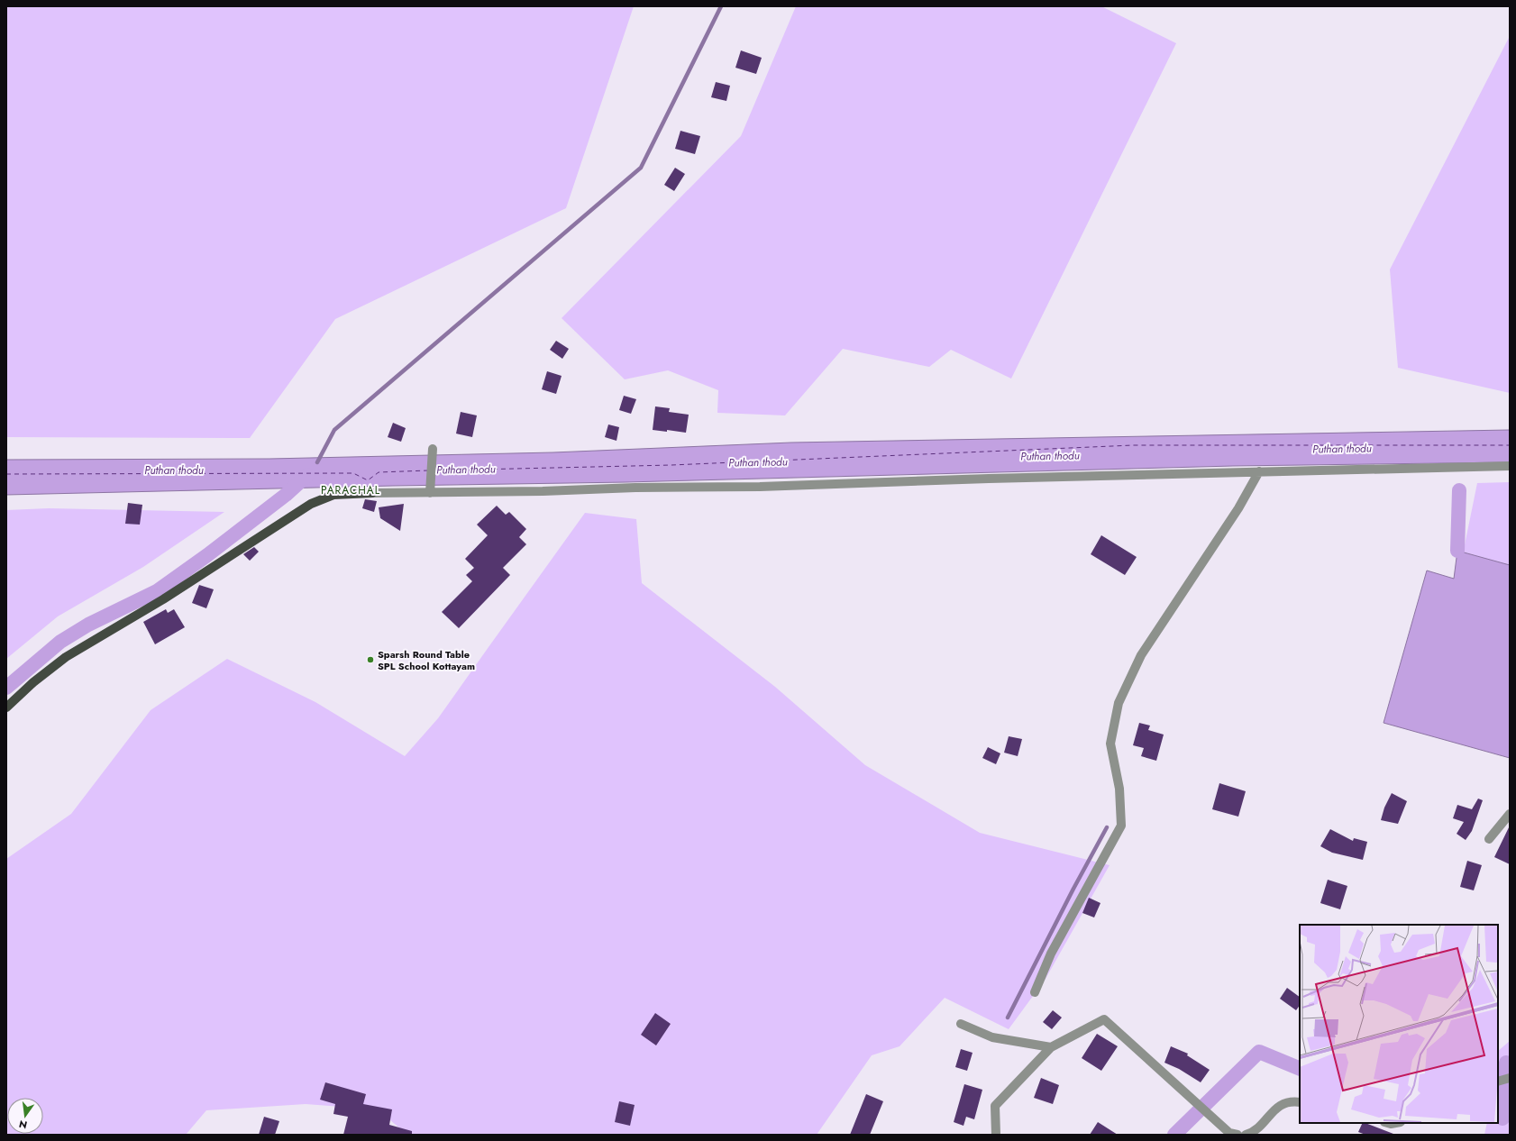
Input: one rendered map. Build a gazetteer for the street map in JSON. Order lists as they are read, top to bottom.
{
  "districts": ["PARACHAL"],
  "water": ["Puthan thodu"],
  "places": ["Sparsh Round Table SPL School Kottayam"],
  "north": "bottom"
}
